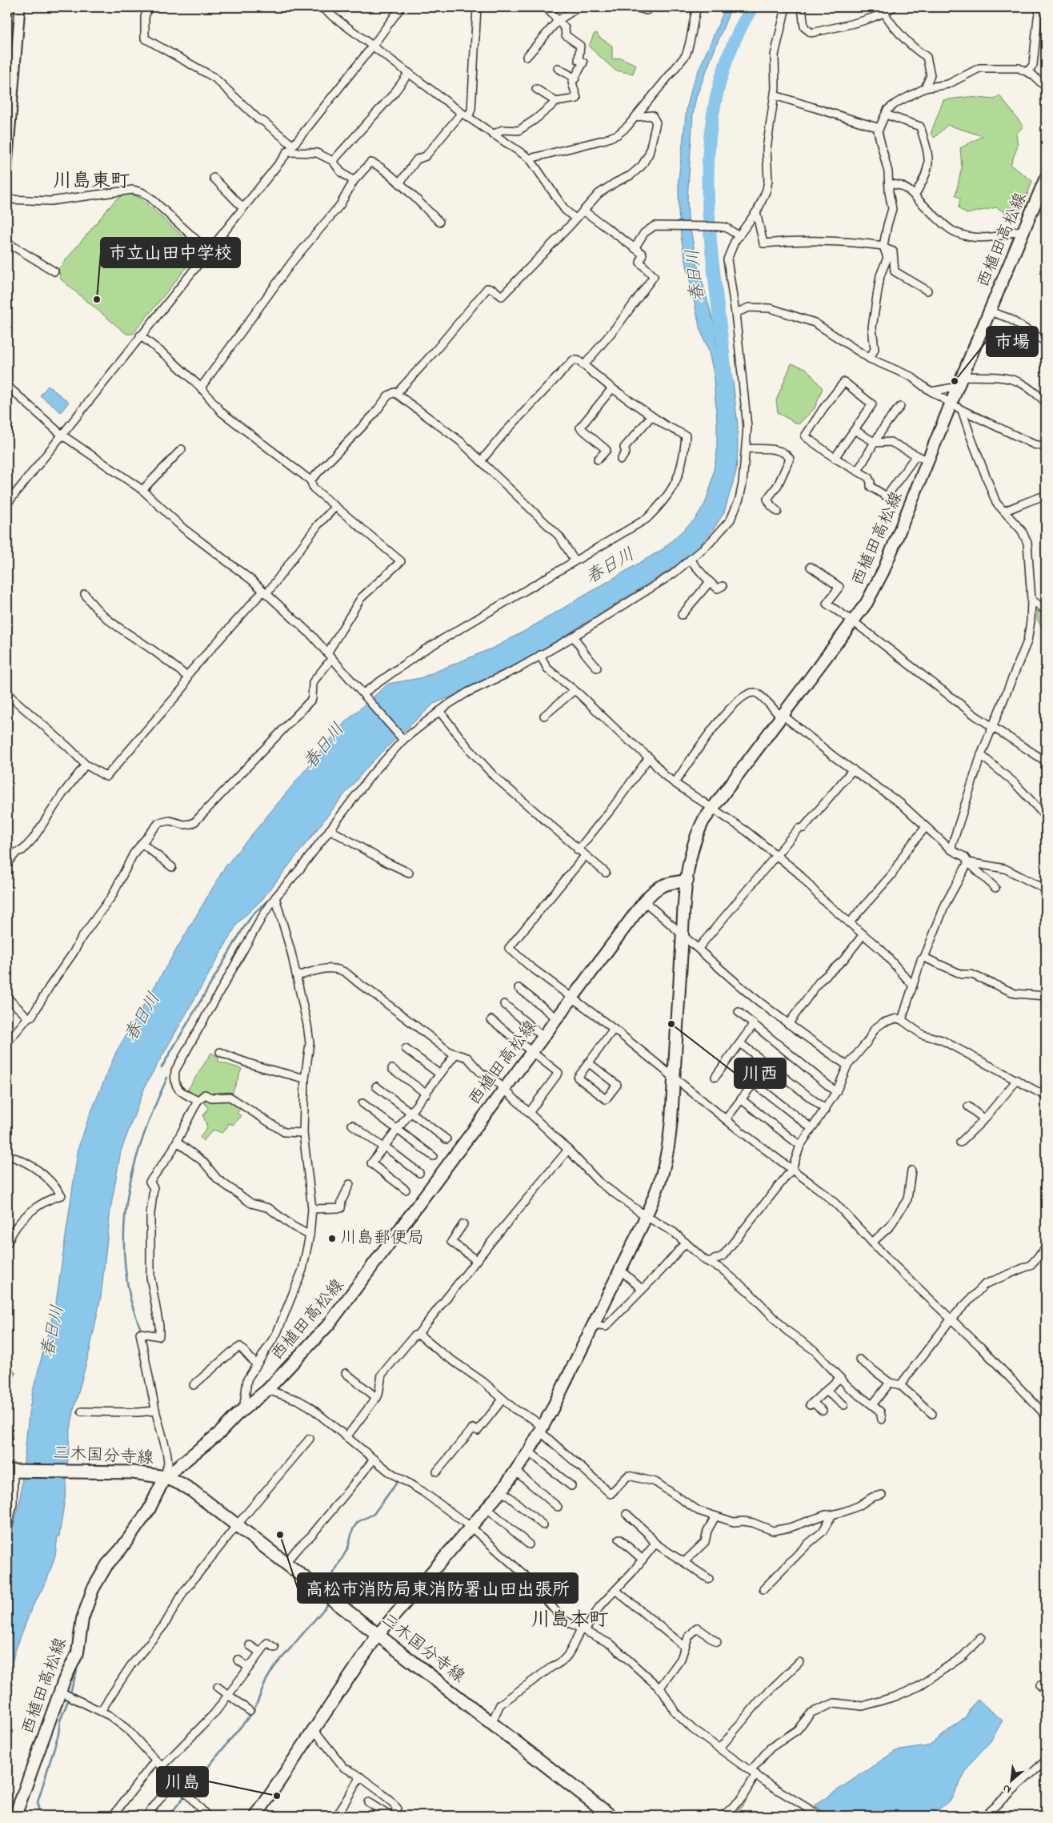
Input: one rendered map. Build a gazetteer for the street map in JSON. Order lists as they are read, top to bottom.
{
  "streets": {
    "main road": ["西植田高松線", "三木国分寺線"]
  },
  "crossings": [
    ["西植田高松線", "三木国分寺線"]
  ],
  "districts": ["川島東町", "川島本町"],
  "water": ["春日川"],
  "places": [
    "市立山田中学校",
    "市場",
    "川西",
    "川島郵便局",
    "高松市消防局東消防署山田出張所",
    "川島"
  ],
  "north": "bottom left"
}
